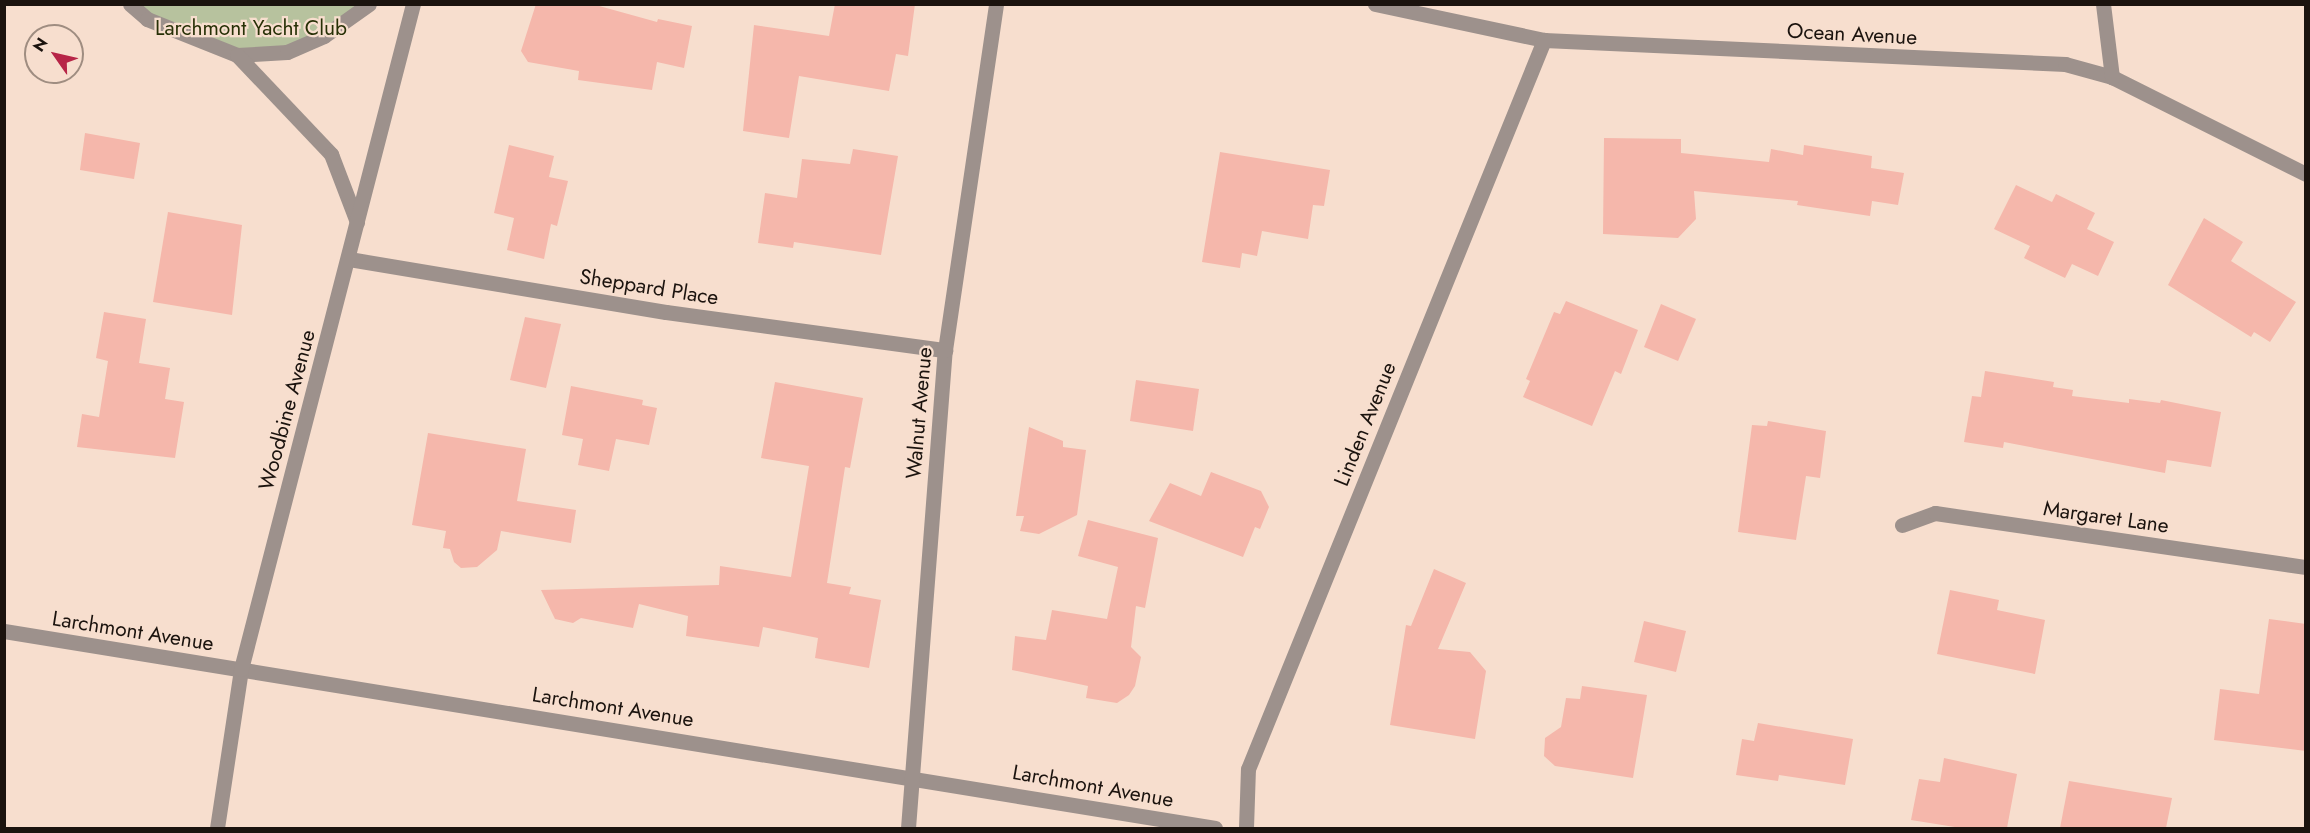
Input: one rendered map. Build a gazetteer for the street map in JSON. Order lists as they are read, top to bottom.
{
  "streets": {
    "street": [
      "Ocean Avenue",
      "Sheppard Place",
      "Woodbine Avenue",
      "Walnut Avenue",
      "Linden Avenue",
      "Margaret Lane",
      "Larchmont Avenue"
    ]
  },
  "crossings": [
    ["Ocean Avenue", "Linden Avenue"],
    ["Sheppard Place", "Woodbine Avenue"],
    ["Sheppard Place", "Walnut Avenue"],
    ["Woodbine Avenue", "Larchmont Avenue"],
    ["Walnut Avenue", "Larchmont Avenue"]
  ],
  "parks": ["Larchmont Yacht Club"],
  "north": "top left"
}
